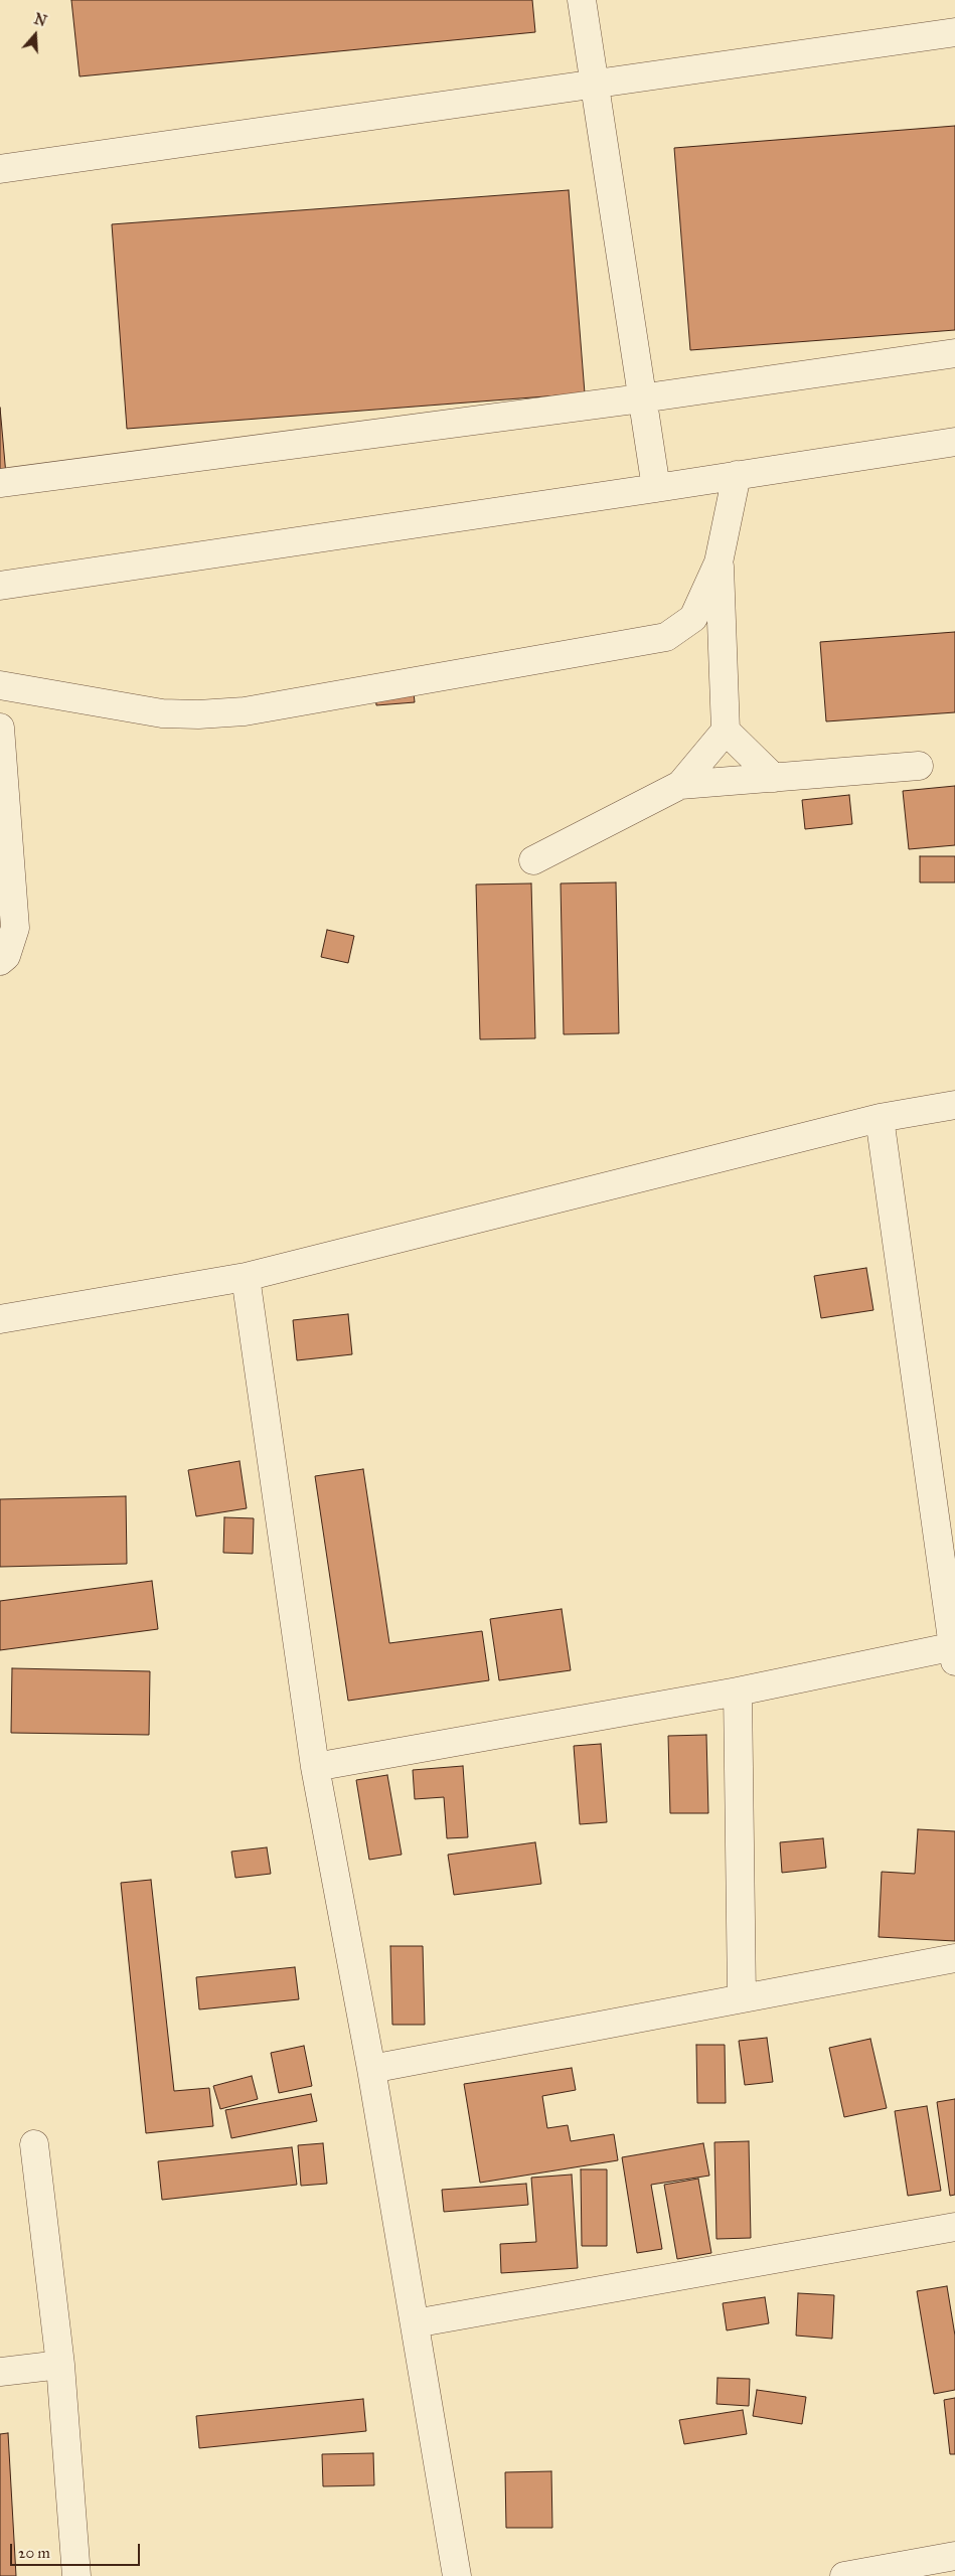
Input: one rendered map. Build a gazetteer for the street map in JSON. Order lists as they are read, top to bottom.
{
  "scale_bar": "20 m",
  "north": "top"
}
